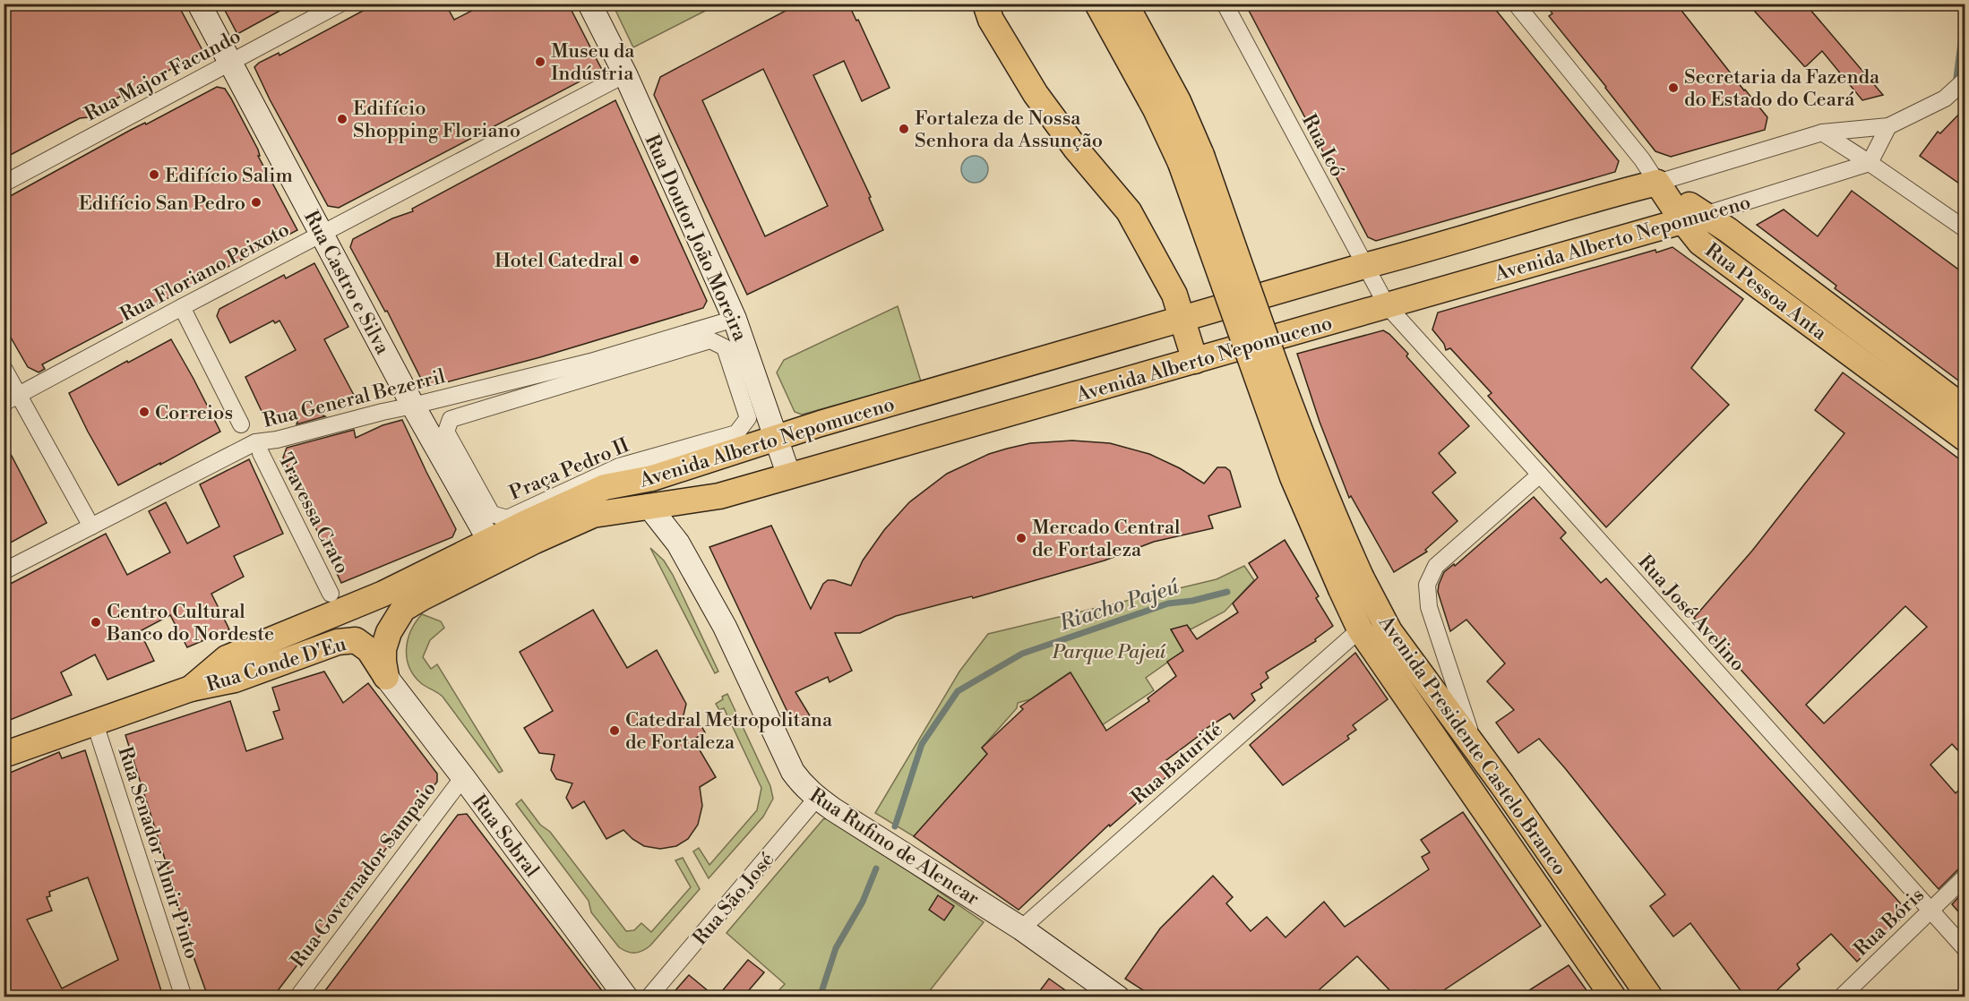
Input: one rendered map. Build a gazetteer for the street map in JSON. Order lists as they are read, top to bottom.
{
  "streets": {
    "main road": [
      "Avenida Alberto Nepomuceno",
      "Rua Pessoa Anta",
      "Rua Conde D'Eu",
      "Avenida Presidente Castelo Branco"
    ],
    "street": [
      "Rua Major Facundo",
      "Rua Icó",
      "Rua Doutor João Moreira",
      "Rua Floriano Peixoto",
      "Rua Castro e Silva",
      "Rua General Bezerril",
      "Praça Pedro II",
      "Travessa Crato",
      "Rua José Avelino",
      "Rua Baturité",
      "Rua Sobral",
      "Rua Rufino de Alencar",
      "Rua Senador Almir Pinto",
      "Rua Governador Sampaio",
      "Rua São José",
      "Rua Bóris"
    ]
  },
  "crossings": [
    ["Rua Major Facundo", "Rua Castro e Silva"],
    ["Rua Icó", "Avenida Alberto Nepomuceno"],
    ["Rua Icó", "Rua José Avelino"],
    ["Rua Doutor João Moreira", "Avenida Alberto Nepomuceno"],
    ["Rua Doutor João Moreira", "Rua Floriano Peixoto"],
    ["Rua Doutor João Moreira", "Rua General Bezerril"],
    ["Avenida Alberto Nepomuceno", "Rua Castro e Silva"],
    ["Avenida Alberto Nepomuceno", "Rua Pessoa Anta"],
    ["Avenida Alberto Nepomuceno", "Rua José Avelino"],
    ["Avenida Alberto Nepomuceno", "Rua Conde D'Eu"],
    ["Avenida Alberto Nepomuceno", "Rua Rufino de Alencar"],
    ["Rua Floriano Peixoto", "Rua Castro e Silva"],
    ["Rua Castro e Silva", "Rua General Bezerril"],
    ["Rua Castro e Silva", "Rua Conde D'Eu"],
    ["Rua José Avelino", "Rua Bóris"],
    ["Rua Conde D'Eu", "Rua Sobral"],
    ["Rua Conde D'Eu", "Rua Senador Almir Pinto"],
    ["Avenida Presidente Castelo Branco", "Rua Baturité"],
    ["Rua Baturité", "Rua Rufino de Alencar"],
    ["Rua Sobral", "Rua Governador Sampaio"],
    ["Rua Rufino de Alencar", "Rua São José"]
  ],
  "water": ["Riacho Pajeú"],
  "parks": ["Parque Pajeú"],
  "places": [
    "Museu da Indústria",
    "Secretaria da Fazenda do Estado do Ceará",
    "Edifício Shopping Floriano",
    "Fortaleza de Nossa Senhora da Assunção",
    "Edifício Salim",
    "Edifício San Pedro",
    "Hotel Catedral",
    "Correios",
    "Mercado Central de Fortaleza",
    "Centro Cultural Banco do Nordeste",
    "Catedral Metropolitana de Fortaleza"
  ]
}
